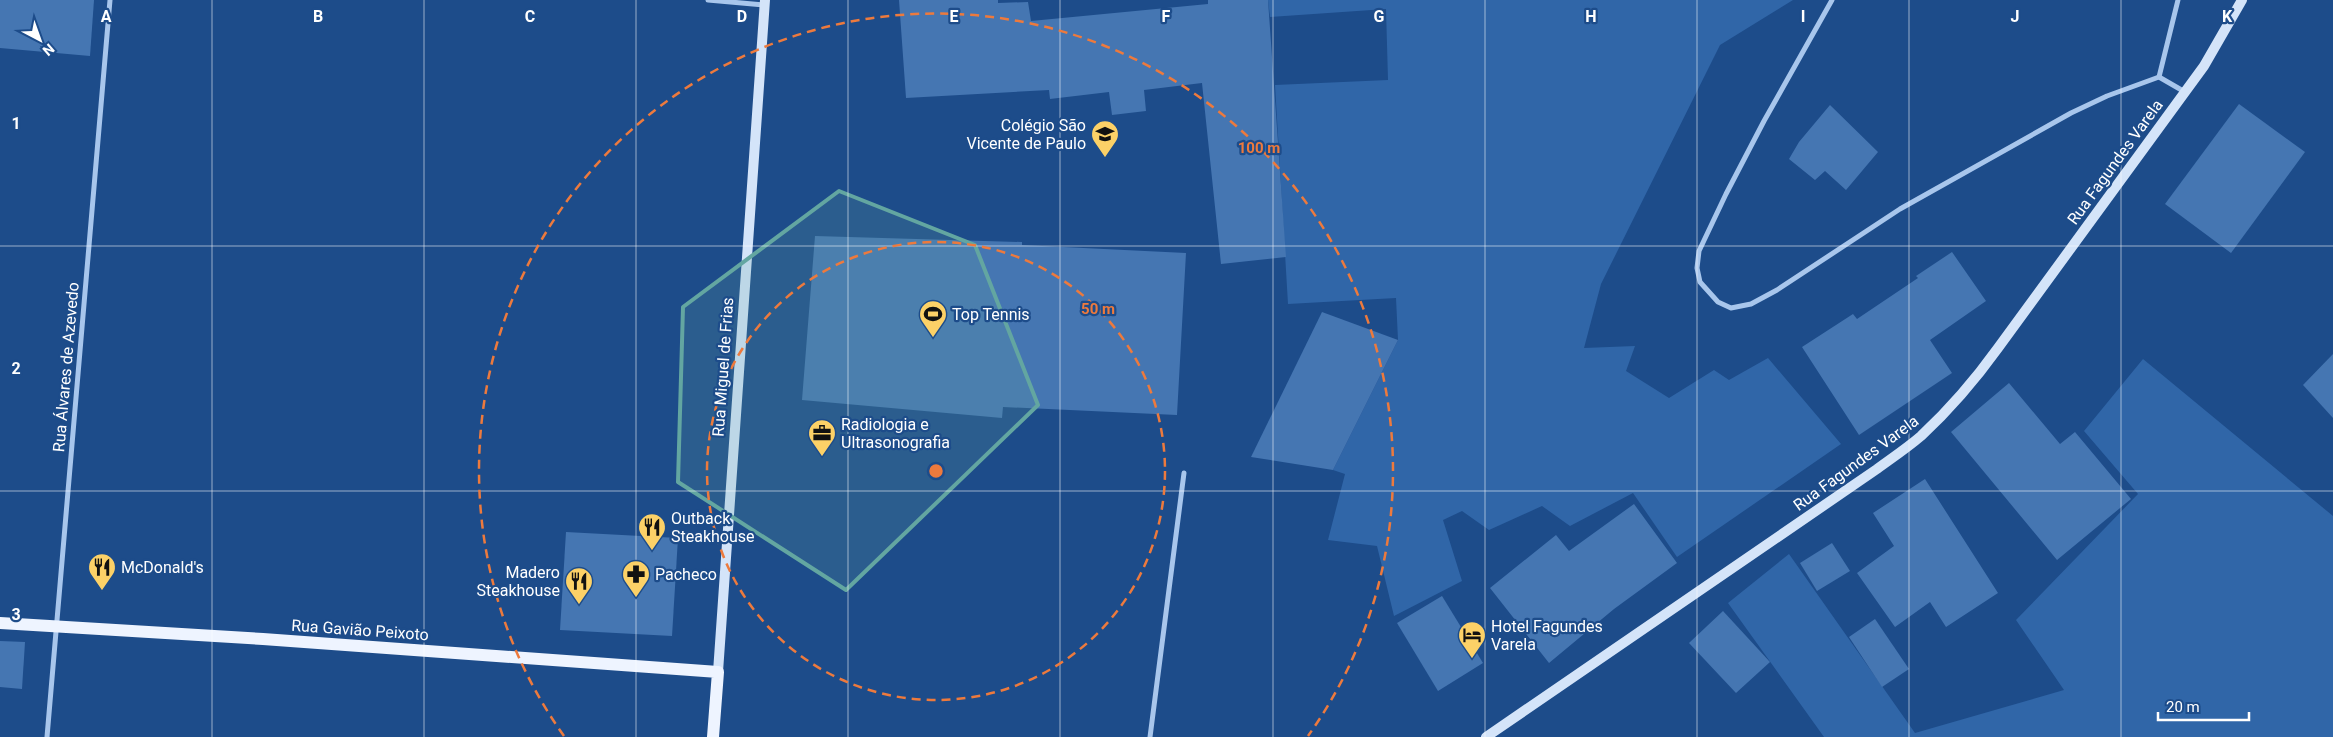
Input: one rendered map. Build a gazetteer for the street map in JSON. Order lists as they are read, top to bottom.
{
  "streets": {
    "main road": ["Rua Fagundes Varela", "Rua Miguel de Frias", "Rua Gavião Peixoto"],
    "street": ["Rua Álvares de Azevedo"]
  },
  "crossings": [
    ["Rua Álvares de Azevedo", "Rua Gavião Peixoto"],
    ["Rua Miguel de Frias", "Rua Gavião Peixoto"]
  ],
  "places": {
    "school or university": ["Colégio São Vicente de Paulo"],
    "sports": ["Top Tennis"],
    "office": ["Radiologia e Ultrasonografia"],
    "restaurant": ["Outback Steakhouse", "McDonald's", "Madero Steakhouse"],
    "pharmacy": ["Pacheco"],
    "hotel": ["Hotel Fagundes Varela"]
  },
  "scale_bar": "20 m",
  "north": "bottom right",
  "grid": {
    "columns": [
      "A",
      "B",
      "C",
      "D",
      "E",
      "F",
      "G",
      "H",
      "I",
      "J",
      "K"
    ],
    "rows": ["1", "2", "3"]
  },
  "rings": ["100 m", "50 m"]
}
